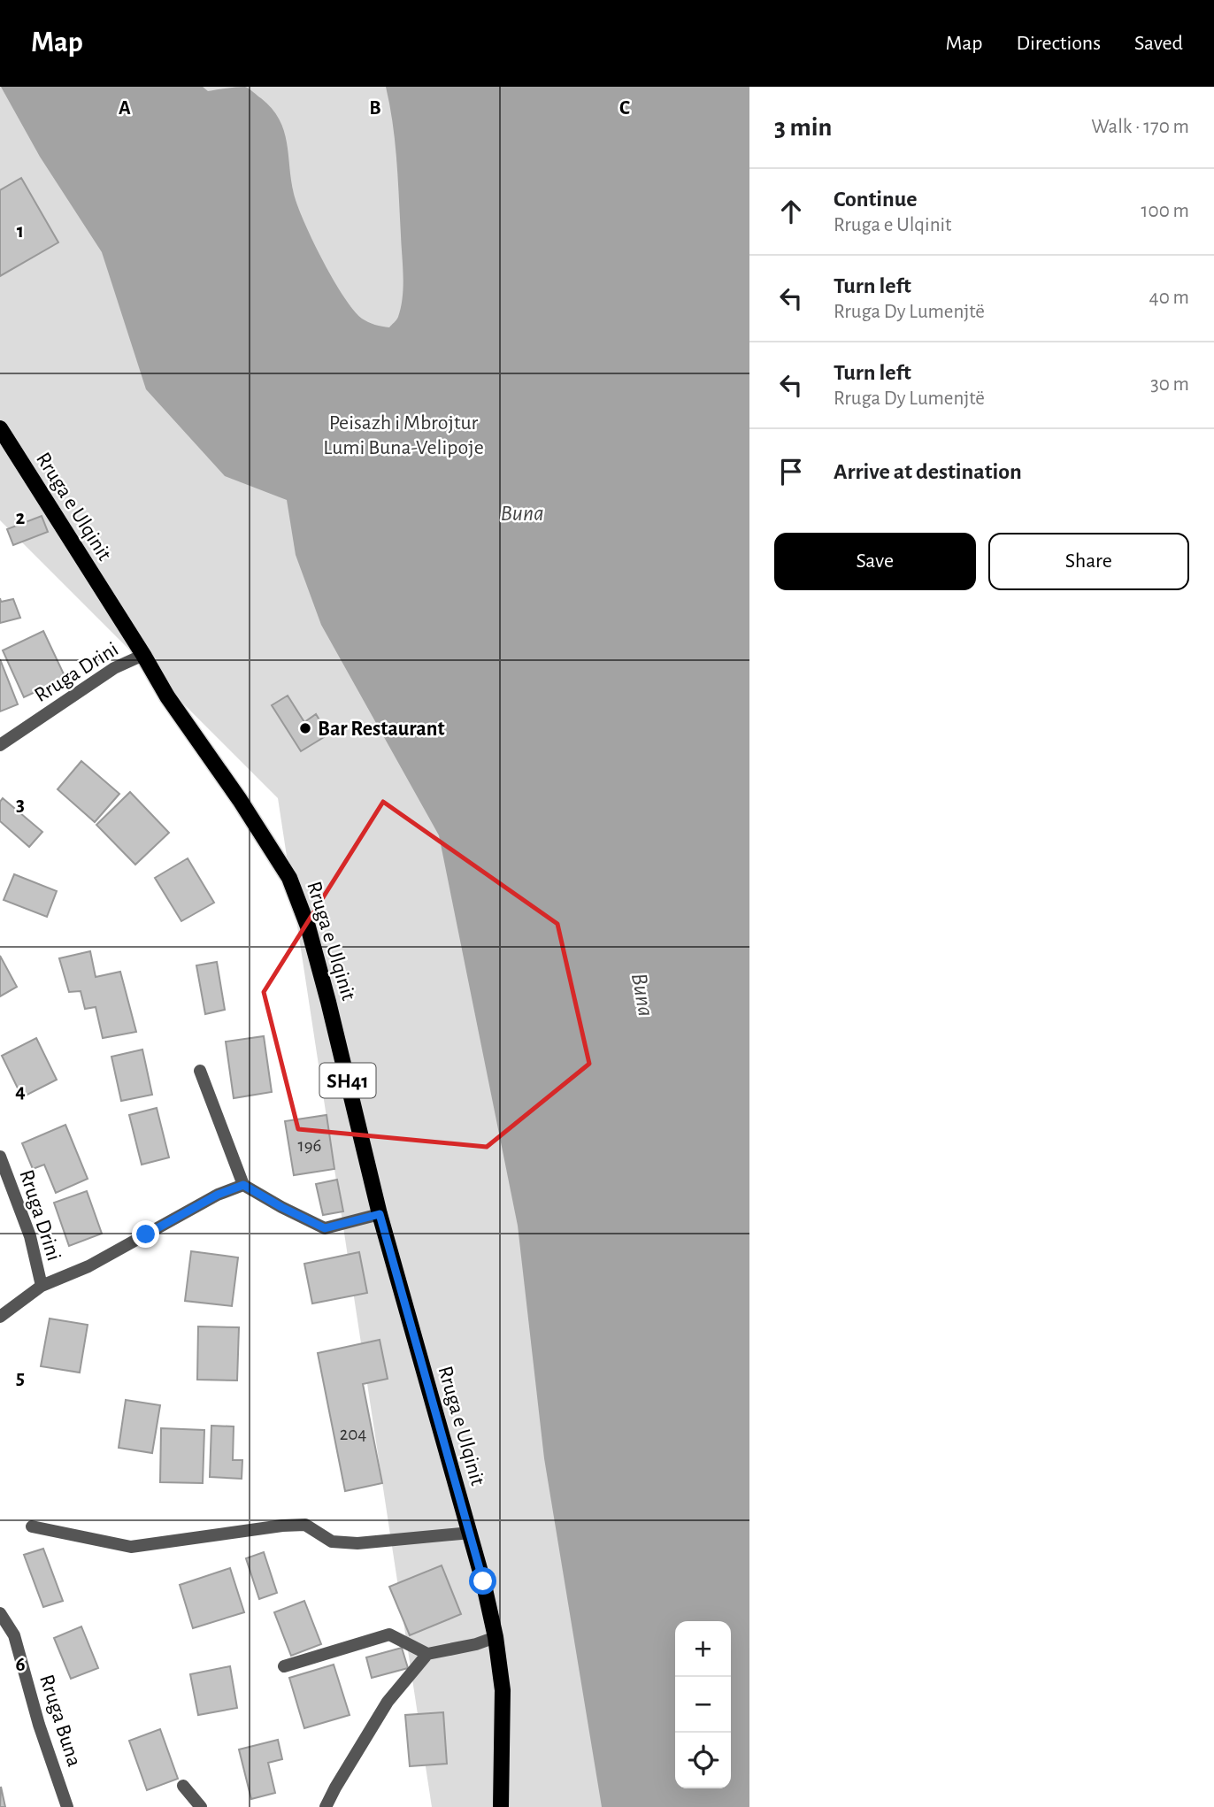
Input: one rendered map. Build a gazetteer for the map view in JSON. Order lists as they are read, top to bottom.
{
  "streets": {
    "main road": ["Rruga e Ulqinit", "SH41"],
    "street": ["Rruga Drini", "Rruga Buna"]
  },
  "crossings": [
    ["Rruga e Ulqinit", "Rruga Drini"]
  ],
  "water": ["Buna"],
  "parks": ["Peisazh i Mbrojtur Lumi Buna-Velipoje"],
  "places": ["Bar Restaurant"],
  "house_numbers": ["196", "204"],
  "page": {
    "header": "Map",
    "nav": ["Map", "Directions", "Saved"],
    "heading": ["3 min", "Walk · 170 m"],
    "list": [
      ["Continue", "Rruga e Ulqinit", "100 m"],
      ["Turn left", "Rruga Dy Lumenjtë", "40 m"],
      ["Turn left", "Rruga Dy Lumenjtë", "30 m"],
      "Arrive at destination"
    ],
    "buttons": ["Save", "Share"],
    "map_buttons": ["+", "−"]
  },
  "grid": {
    "columns": ["A", "B", "C"],
    "rows": [
      "1",
      "2",
      "3",
      "4",
      "5",
      "6"
    ]
  }
}
